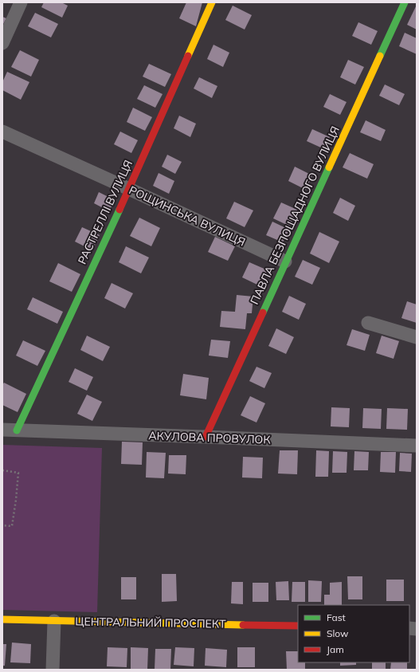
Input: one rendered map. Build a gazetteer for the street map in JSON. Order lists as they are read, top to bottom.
{
  "streets": {
    "street": [
      "РАСТРЕЛЛІ ВУЛИЦЯ",
      "ПАВЛА БЕЗПОЩАДНОГО ВУЛИЦЯ",
      "РОЩИНСЬКА ВУЛИЦЯ",
      "АКУЛОВА ПРОВУЛОК",
      "ЦЕНТРАЛЬНИЙ ПРОСПЕКТ"
    ]
  },
  "crossings": [
    ["РАСТРЕЛЛІ ВУЛИЦЯ", "РОЩИНСЬКА ВУЛИЦЯ"],
    ["РАСТРЕЛЛІ ВУЛИЦЯ", "АКУЛОВА ПРОВУЛОК"],
    ["ПАВЛА БЕЗПОЩАДНОГО ВУЛИЦЯ", "РОЩИНСЬКА ВУЛИЦЯ"],
    ["ПАВЛА БЕЗПОЩАДНОГО ВУЛИЦЯ", "АКУЛОВА ПРОВУЛОК"]
  ],
  "legend": ["Fast", "Slow", "Jam"]
}
